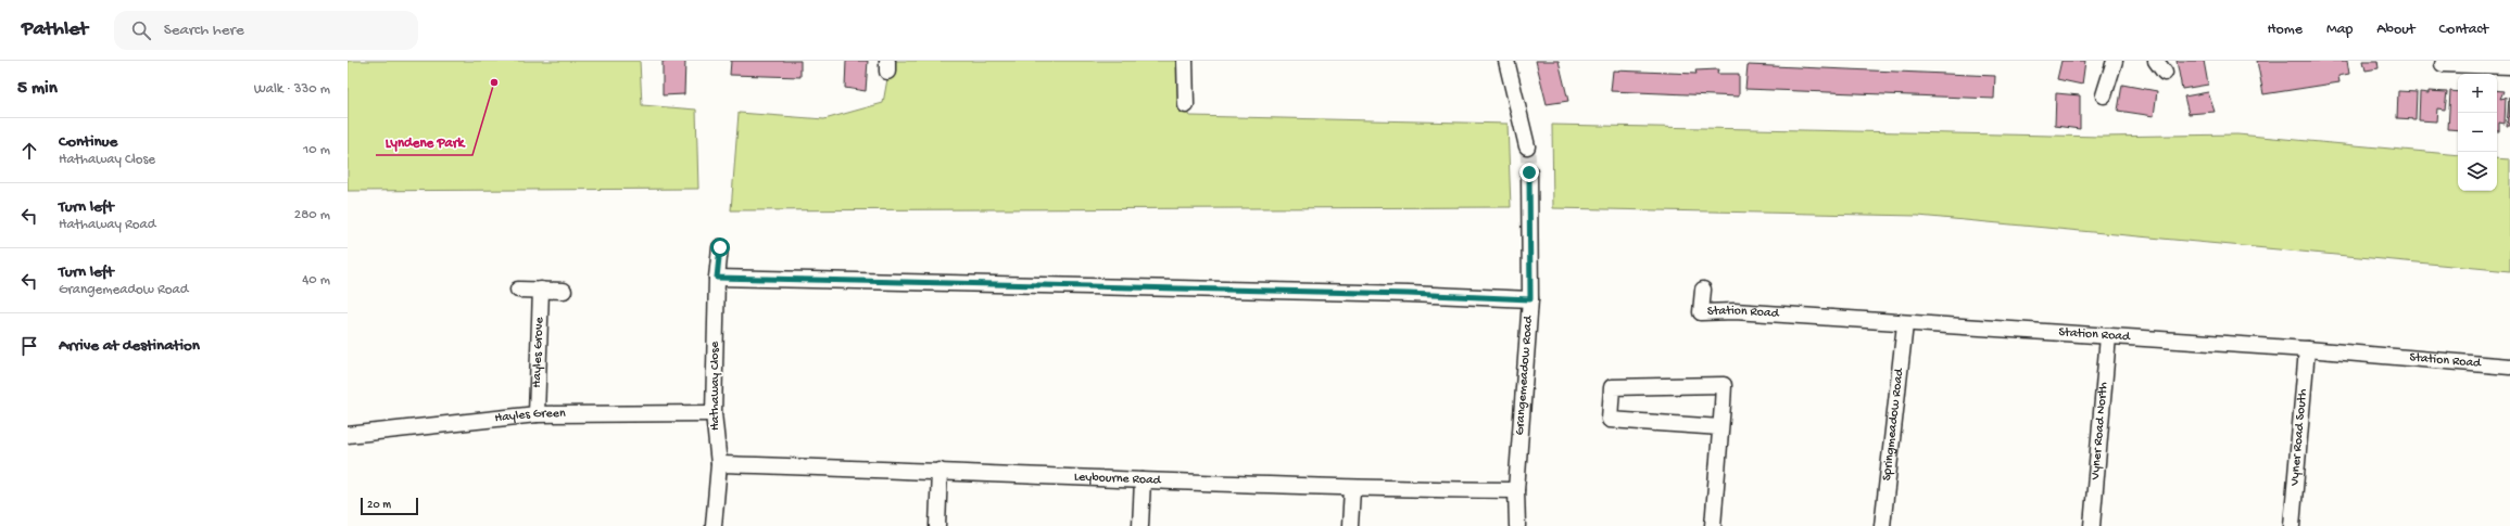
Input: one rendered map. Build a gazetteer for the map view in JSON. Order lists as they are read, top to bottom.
{
  "streets": {
    "street": [
      "Station Road",
      "Hayles Grove",
      "Grangemeadow Road",
      "Hathaway Close",
      "Hayles Green",
      "Springmeadow Road",
      "Vyner Road North",
      "Vyner Road South",
      "Leybourne Road"
    ]
  },
  "crossings": [
    ["Station Road", "Springmeadow Road"],
    ["Station Road", "Vyner Road North"],
    ["Station Road", "Vyner Road South"],
    ["Hayles Grove", "Hayles Green"],
    ["Grangemeadow Road", "Leybourne Road"],
    ["Hathaway Close", "Hayles Green"],
    ["Hathaway Close", "Leybourne Road"]
  ],
  "places": ["Lyndene Park"],
  "scale_bar": "20 m",
  "page": {
    "header": "Pathlet",
    "search": "Search here",
    "nav": [
      "Home",
      "Map",
      "About",
      "Contact"
    ],
    "heading": ["5 min", "Walk · 330 m"],
    "map_buttons": ["+", "−"],
    "list": [
      ["Continue", "Hathaway Close", "10 m"],
      ["Turn left", "Hathaway Road", "280 m"],
      ["Turn left", "Grangemeadow Road", "40 m"],
      "Arrive at destination"
    ],
    "scale": "20 m"
  }
}
